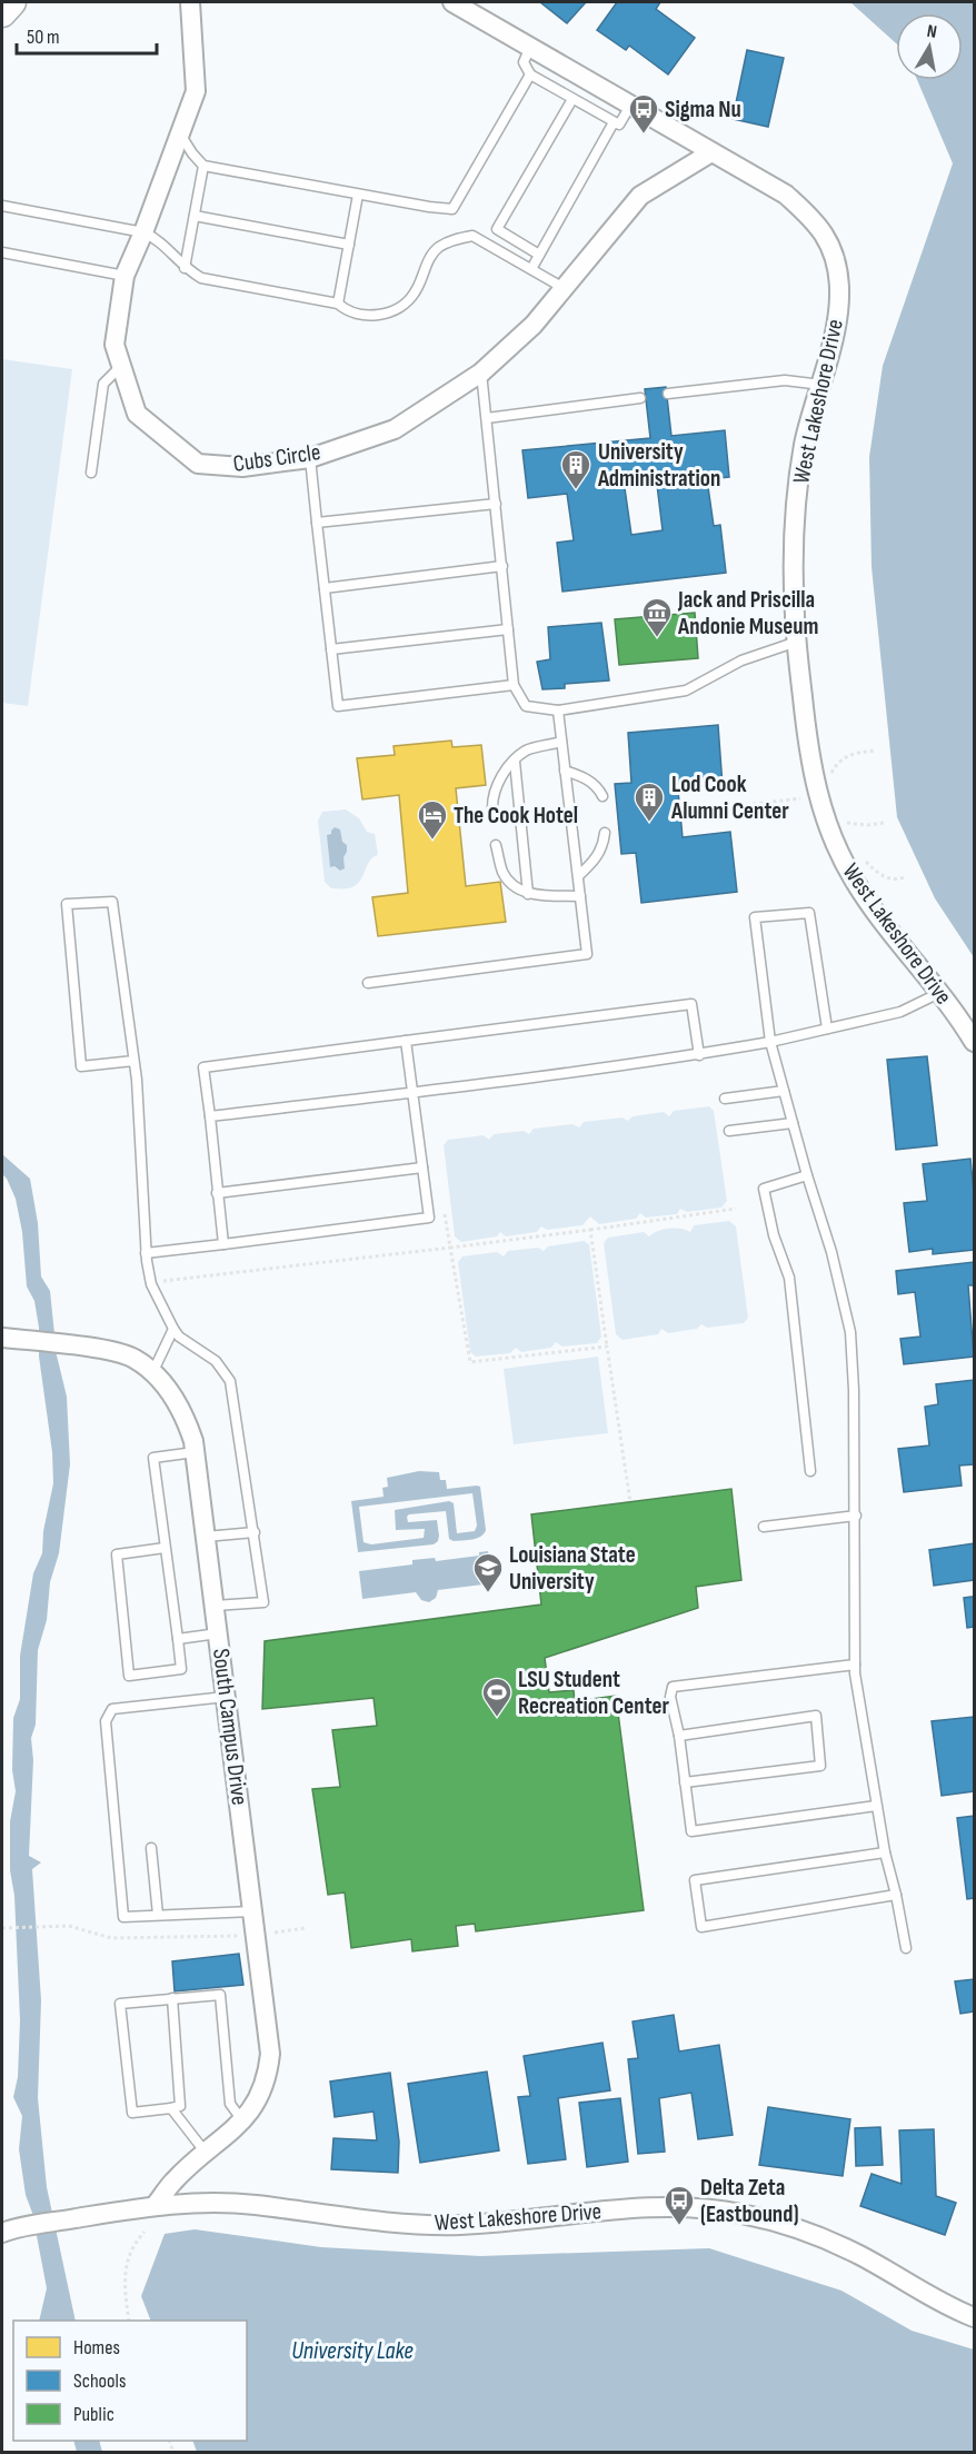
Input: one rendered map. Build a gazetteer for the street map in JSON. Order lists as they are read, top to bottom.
{
  "streets": {
    "street": ["West Lakeshore Drive", "Cubs Circle", "South Campus Drive"]
  },
  "crossings": [
    ["West Lakeshore Drive", "Cubs Circle"],
    ["West Lakeshore Drive", "South Campus Drive"]
  ],
  "water": ["University Lake"],
  "places": {
    "bus stop": ["Sigma Nu", "Delta Zeta (Eastbound)"],
    "building": ["University Administration", "Lod Cook Alumni Center"],
    "museum": ["Jack and Priscilla Andonie Museum"],
    "hotel": ["The Cook Hotel"],
    "school or university": ["Louisiana State University"],
    "sports": ["LSU Student Recreation Center"]
  },
  "legend": ["Homes", "Schools", "Public"],
  "scale_bar": "50 m",
  "north": "top"
}
